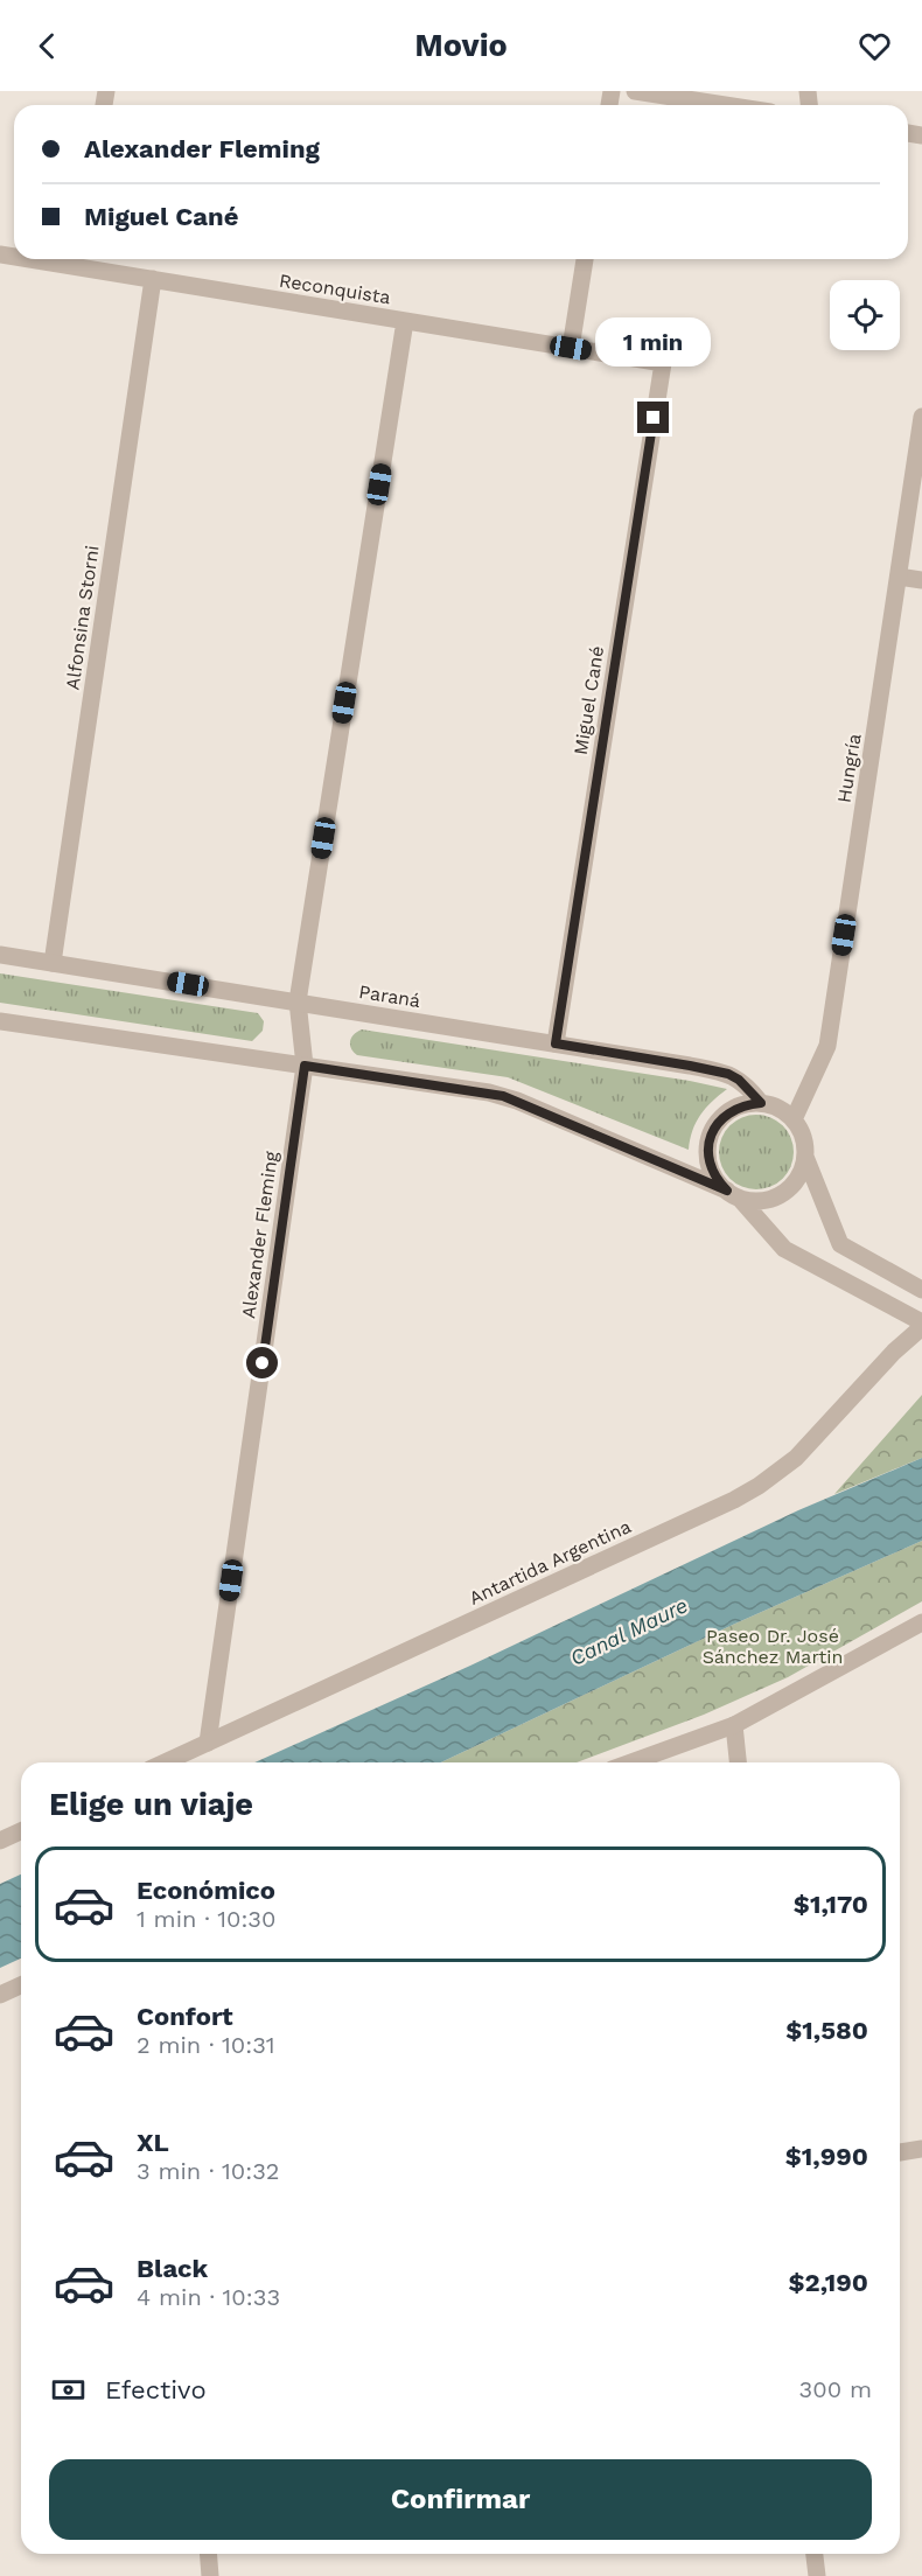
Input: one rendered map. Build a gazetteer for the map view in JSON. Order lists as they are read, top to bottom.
{
  "streets": {
    "street": [
      "Reconquista",
      "Alfonsina Storni",
      "Miguel Cané",
      "Hungría",
      "Paraná",
      "Alexander Fleming",
      "Antartida Argentina"
    ]
  },
  "crossings": [
    ["Reconquista", "Alfonsina Storni"],
    ["Reconquista", "Miguel Cané"],
    ["Reconquista", "Alexander Fleming"],
    ["Alfonsina Storni", "Paraná"],
    ["Miguel Cané", "Paraná"],
    ["Hungría", "Paraná"],
    ["Paraná", "Alexander Fleming"],
    ["Alexander Fleming", "Antartida Argentina"]
  ],
  "water": ["Canal Maure"],
  "parks": ["Paseo Dr. José Sánchez Martin"],
  "page": {
    "header": "Movio",
    "banner": ["Alexander Fleming", "Miguel Cané"],
    "bubble": "1 min",
    "heading": "Elige un viaje",
    "list": [
      {
        "name": "Económico",
        "note": "1 min · 10:30",
        "value": "$1,170"
      },
      {
        "name": "Confort",
        "note": "2 min · 10:31",
        "value": "$1,580"
      },
      {
        "name": "XL",
        "note": "3 min · 10:32",
        "value": "$1,990"
      },
      {
        "name": "Black",
        "note": "4 min · 10:33",
        "value": "$2,190"
      }
    ],
    "pay": ["Efectivo", "300 m"],
    "buttons": "Confirmar"
  }
}
